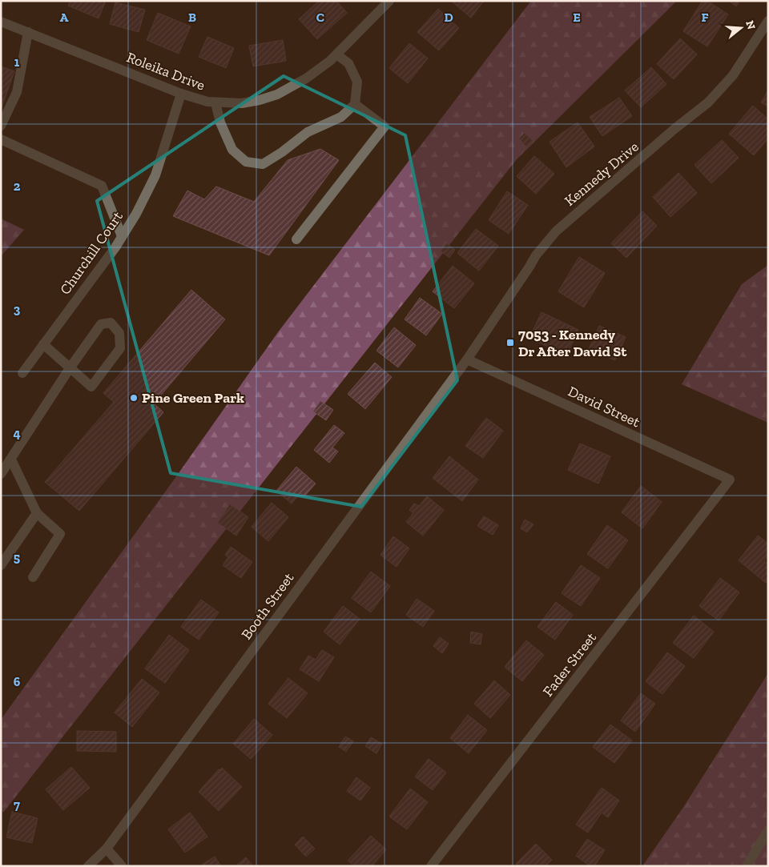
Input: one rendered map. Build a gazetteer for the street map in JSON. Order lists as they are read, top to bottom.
{
  "streets": {
    "street": [
      "Roleika Drive",
      "Kennedy Drive",
      "Churchill Court",
      "David Street",
      "Booth Street",
      "Fader Street"
    ]
  },
  "crossings": [
    ["Roleika Drive", "Churchill Court"],
    ["Kennedy Drive", "David Street"],
    ["Kennedy Drive", "Booth Street"],
    ["David Street", "Booth Street"],
    ["David Street", "Fader Street"]
  ],
  "places": {
    "transit": ["7053 - Kennedy Dr After David St"],
    "other": ["Pine Green Park"]
  },
  "north": "right",
  "grid": {
    "columns": [
      "A",
      "B",
      "C",
      "D",
      "E",
      "F"
    ],
    "rows": [
      "1",
      "2",
      "3",
      "4",
      "5",
      "6",
      "7"
    ]
  }
}
